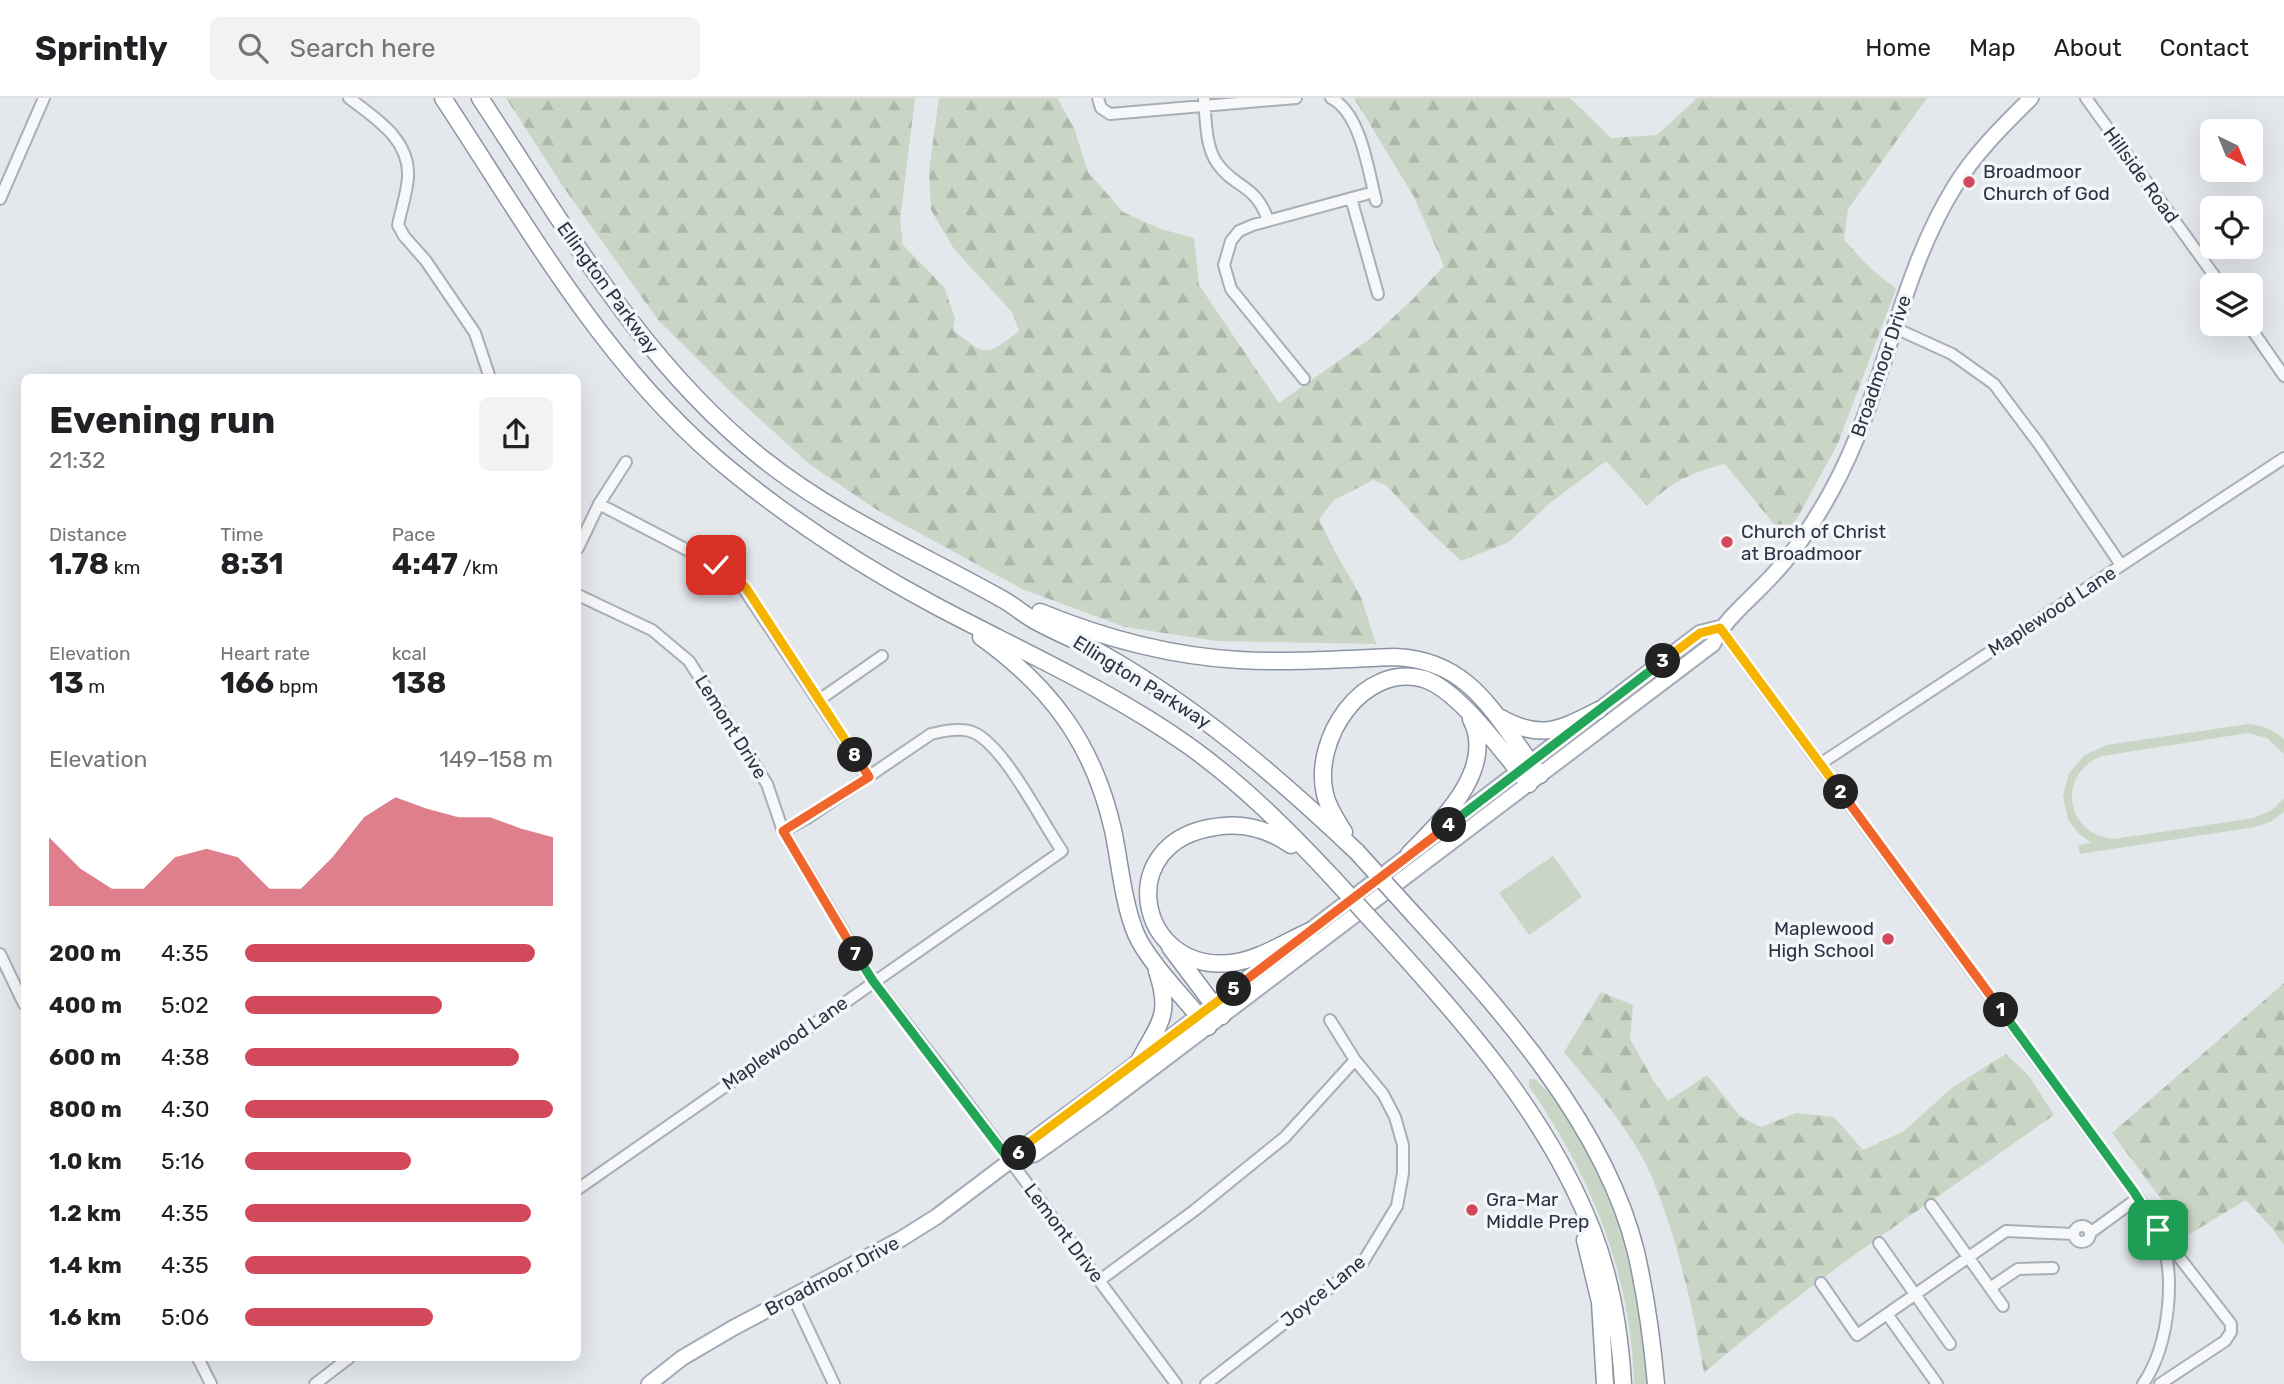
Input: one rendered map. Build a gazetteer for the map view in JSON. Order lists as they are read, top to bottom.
{
  "streets": {
    "highway": ["Ellington Parkway"],
    "main road": ["Broadmoor Drive"],
    "street": [
      "Hillside Road",
      "Maplewood Lane",
      "Lemont Drive",
      "Joyce Lane"
    ]
  },
  "crossings": [
    ["Broadmoor Drive", "Lemont Drive"],
    ["Maplewood Lane", "Lemont Drive"]
  ],
  "places": [
    "Broadmoor Church of God",
    "Church of Christ at Broadmoor",
    "Maplewood High School",
    "Gra-Mar Middle Prep"
  ],
  "north": "bottom right",
  "page": {
    "header": "Sprintly",
    "search": "Search here",
    "nav": [
      "Home",
      "Map",
      "About",
      "Contact"
    ],
    "heading": ["Evening run", "21:32"],
    "stats": [
      ["Distance", "1.78 km"],
      ["Time", "8:31"],
      ["Pace", "4:47 /km"],
      ["Elevation", "13 m"],
      ["Heart rate", "166 bpm"],
      ["kcal", "138"]
    ],
    "pins": [
      "3",
      "8",
      "2",
      "4",
      "7",
      "5",
      "1",
      "6"
    ],
    "chart": ["Elevation", "149–158 m"],
    "list": [
      {
        "name": "200 m",
        "note": "4:35"
      },
      {
        "name": "400 m",
        "note": "5:02"
      },
      {
        "name": "600 m",
        "note": "4:38"
      },
      {
        "name": "800 m",
        "note": "4:30"
      },
      {
        "name": "1.0 km",
        "note": "5:16"
      },
      {
        "name": "1.2 km",
        "note": "4:35"
      },
      {
        "name": "1.4 km",
        "note": "4:35"
      },
      {
        "name": "1.6 km",
        "note": "5:06"
      }
    ]
  }
}
